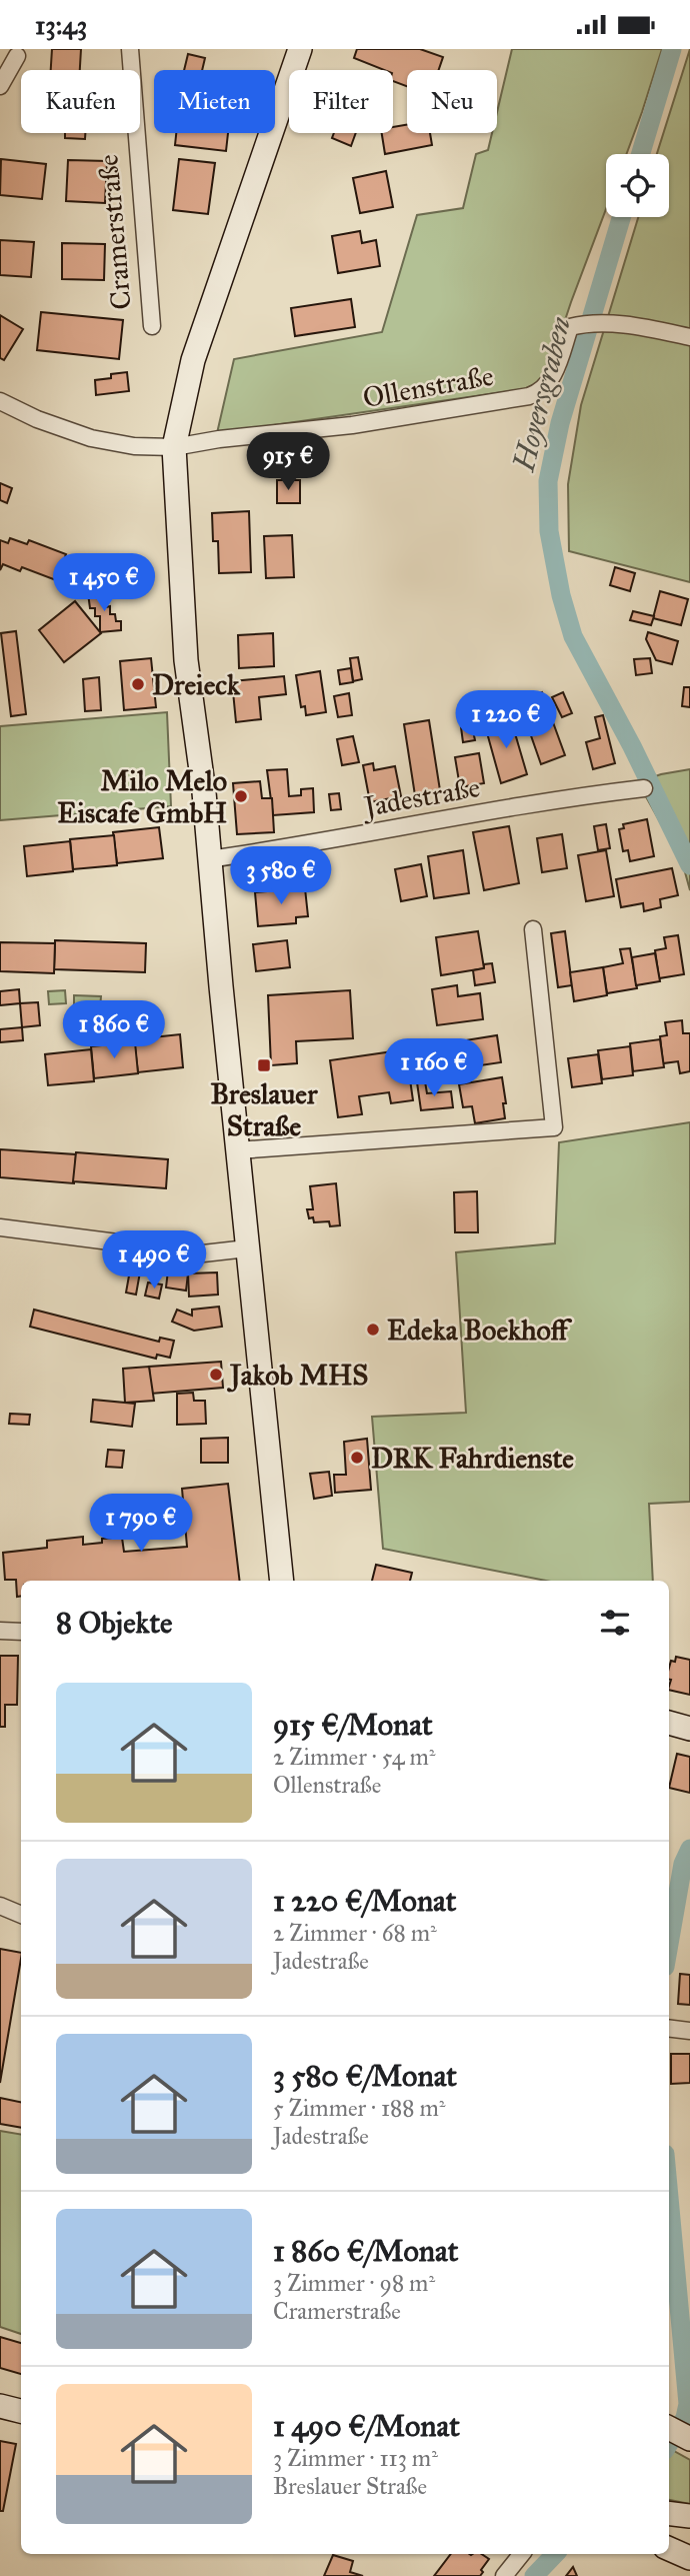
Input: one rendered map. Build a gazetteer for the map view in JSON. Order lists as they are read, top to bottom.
{
  "streets": {
    "street": ["Cramerstraße", "Ollenstraße", "Jadestraße"]
  },
  "water": ["Hoyersgraben"],
  "places": {
    "other": [
      "Dreieck",
      "Milo Melo Eiscafe GmbH",
      "Edeka Boekhoff",
      "Jakob MHS",
      "DRK Fahrdienste"
    ],
    "transit": ["Breslauer Straße"]
  },
  "page": {
    "status": "13:43",
    "chip": [
      "Kaufen",
      "Mieten",
      "Filter",
      "Neu"
    ],
    "price": [
      "915 €",
      "1 450 €",
      "1 220 €",
      "3 580 €",
      "1 860 €",
      "1 160 €",
      "1 490 €",
      "1 790 €"
    ],
    "heading": "8 Objekte",
    "list": [
      {
        "name": "915 €/Monat",
        "note": "2 Zimmer · 54 m² · Ollenstraße"
      },
      {
        "name": "1 220 €/Monat",
        "note": "2 Zimmer · 68 m² · Jadestraße"
      },
      {
        "name": "3 580 €/Monat",
        "note": "5 Zimmer · 188 m² · Jadestraße"
      },
      {
        "name": "1 860 €/Monat",
        "note": "3 Zimmer · 98 m² · Cramerstraße"
      },
      {
        "name": "1 490 €/Monat",
        "note": "3 Zimmer · 113 m² · Breslauer Straße"
      }
    ]
  }
}
